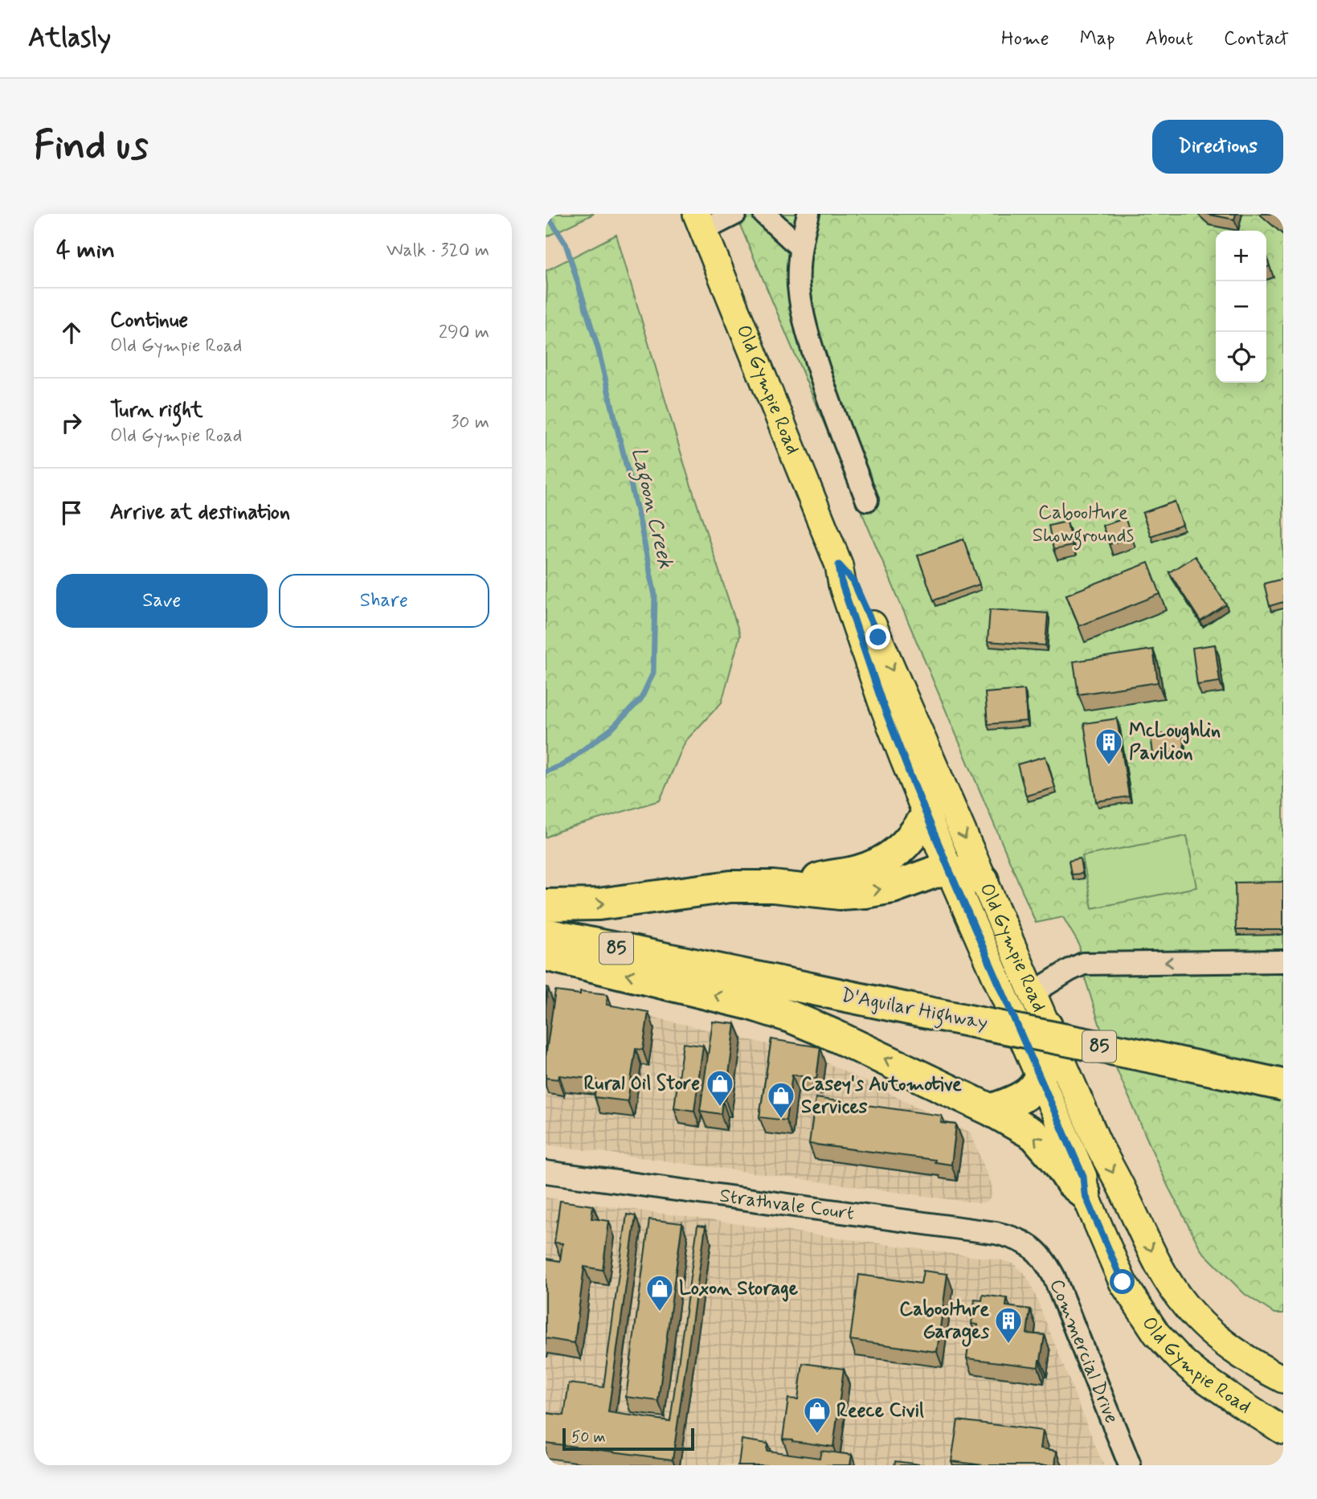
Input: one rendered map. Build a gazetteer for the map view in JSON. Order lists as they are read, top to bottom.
{
  "streets": {
    "highway": ["85", "D'Aguilar Highway"],
    "main road": ["Old Gympie Road"],
    "street": ["Strathvale Court", "Commercial Drive"]
  },
  "crossings": [
    ["Strathvale Court", "Commercial Drive"]
  ],
  "water": ["Lagoon Creek"],
  "parks": ["Caboolture Showgrounds"],
  "places": {
    "building": ["McLoughlin Pavilion", "Caboolture Garages"],
    "shop": [
      "Rural Oil Store",
      "Casey's Automotive Services",
      "Loxon Storage",
      "Reece Civil"
    ]
  },
  "scale_bar": "50 m",
  "page": {
    "header": "Atlasly",
    "nav": [
      "Home",
      "Map",
      "About",
      "Contact"
    ],
    "buttons": [
      "Directions",
      ["Save", "Share"]
    ],
    "title": "Find us",
    "heading": ["4 min", "Walk · 320 m"],
    "map_buttons": ["+", "−"],
    "list": [
      ["Continue", "Old Gympie Road", "290 m"],
      ["Turn right", "Old Gympie Road", "30 m"],
      "Arrive at destination"
    ],
    "scale": "50 m"
  }
}
